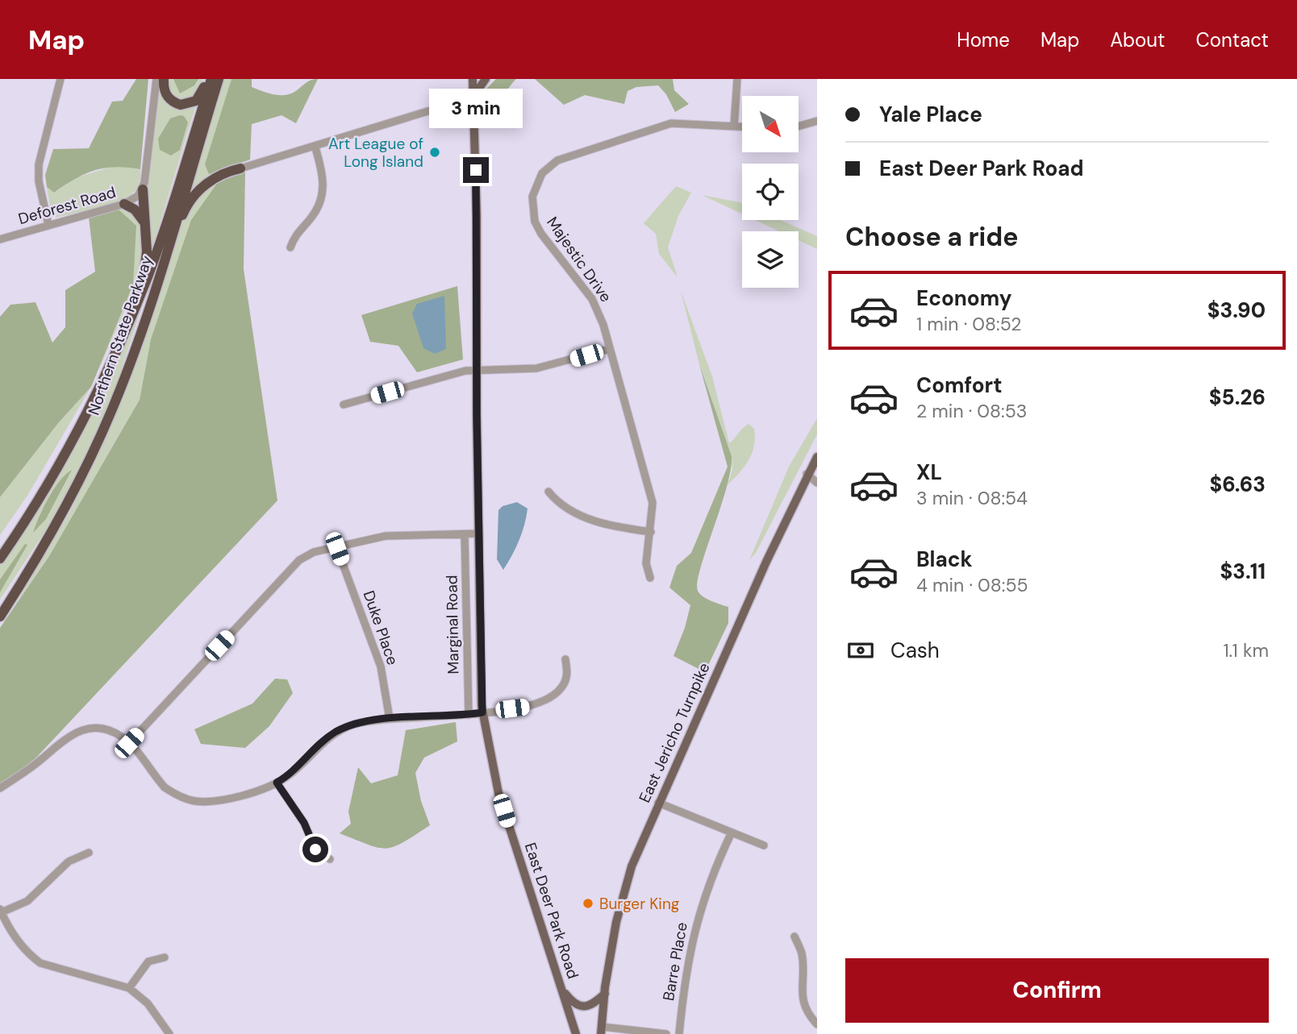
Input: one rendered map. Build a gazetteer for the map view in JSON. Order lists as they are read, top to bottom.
{
  "streets": {
    "highway": ["Northern State Parkway"],
    "main road": ["East Jericho Turnpike", "East Deer Park Road"],
    "street": [
      "Deforest Road",
      "Majestic Drive",
      "Marginal Road",
      "Duke Place",
      "Barre Place"
    ]
  },
  "places": ["Art League of Long Island", "Burger King"],
  "north": "bottom right",
  "page": {
    "header": "Map",
    "nav": [
      "Home",
      "Map",
      "About",
      "Contact"
    ],
    "banner": ["Yale Place", "East Deer Park Road"],
    "bubble": "3 min",
    "heading": "Choose a ride",
    "list": [
      {
        "name": "Economy",
        "note": "1 min · 08:52",
        "value": "$3.90"
      },
      {
        "name": "Comfort",
        "note": "2 min · 08:53",
        "value": "$5.26"
      },
      {
        "name": "XL",
        "note": "3 min · 08:54",
        "value": "$6.63"
      },
      {
        "name": "Black",
        "note": "4 min · 08:55",
        "value": "$3.11"
      }
    ],
    "pay": ["Cash", "1.1 km"],
    "buttons": "Confirm"
  }
}
